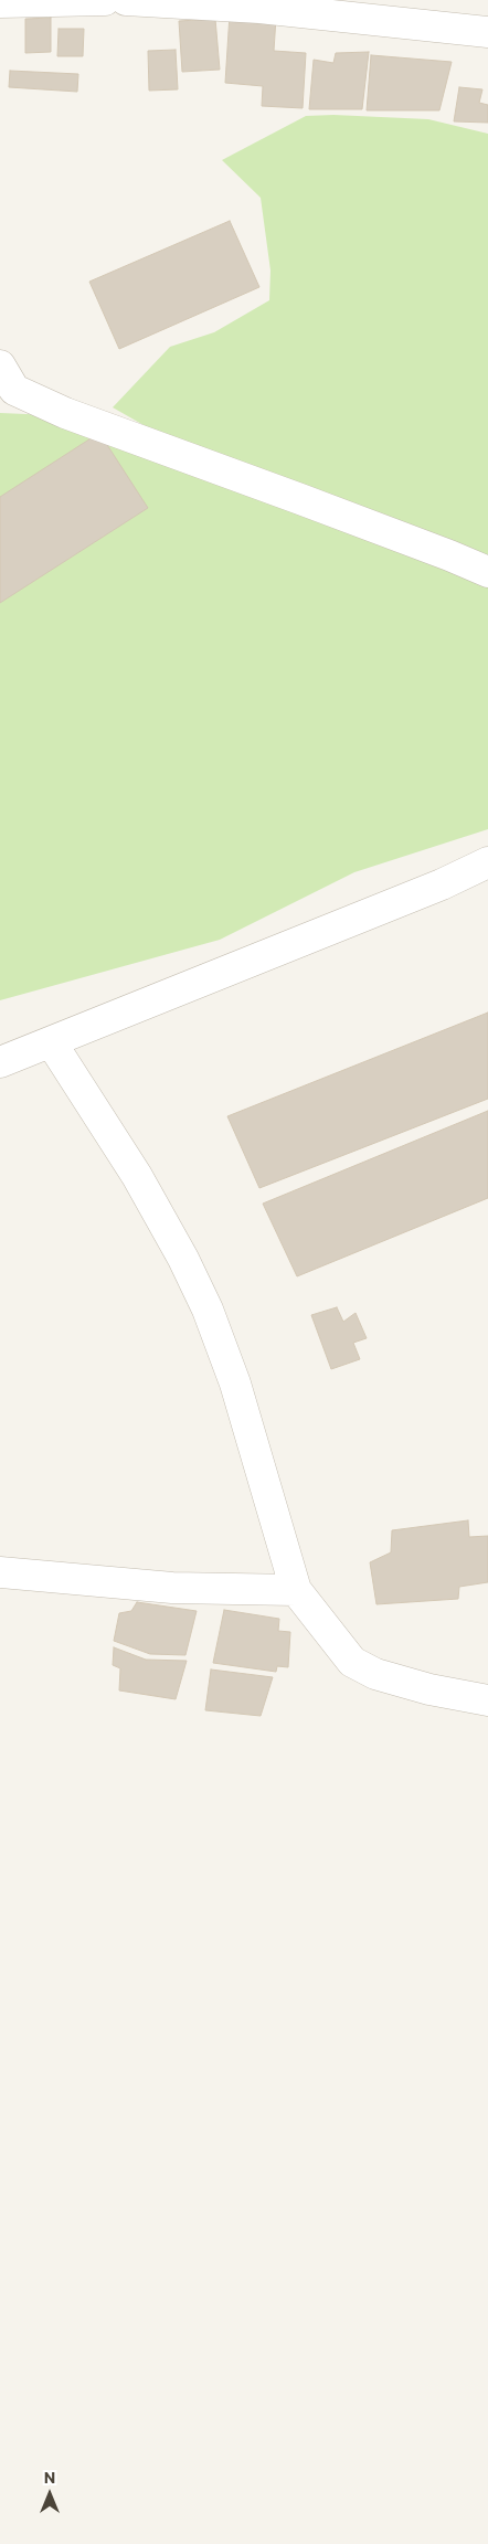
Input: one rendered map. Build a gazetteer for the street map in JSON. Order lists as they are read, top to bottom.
{
  "north": "top"
}
